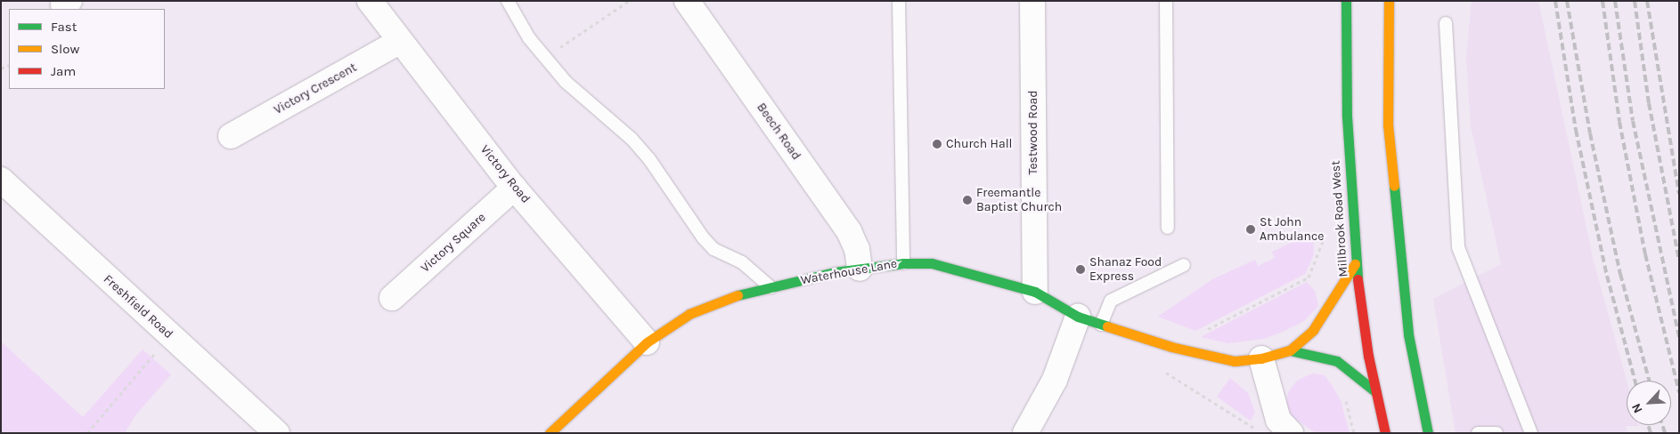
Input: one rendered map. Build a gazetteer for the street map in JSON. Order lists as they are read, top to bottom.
{
  "streets": {
    "main road": ["Millbrook Road West", "Waterhouse Lane"],
    "street": [
      "Victory Crescent",
      "Beech Road",
      "Testwood Road",
      "Victory Road",
      "Victory Square",
      "Freshfield Road"
    ]
  },
  "crossings": [
    ["Victory Crescent", "Victory Road"],
    ["Beech Road", "Waterhouse Lane"],
    ["Testwood Road", "Waterhouse Lane"],
    ["Victory Road", "Victory Square"],
    ["Victory Road", "Waterhouse Lane"]
  ],
  "places": [
    "Church Hall",
    "Freemantle Baptist Church",
    "St John Ambulance",
    "Shanaz Food Express"
  ],
  "legend": ["Fast", "Slow", "Jam"],
  "north": "bottom left"
}
